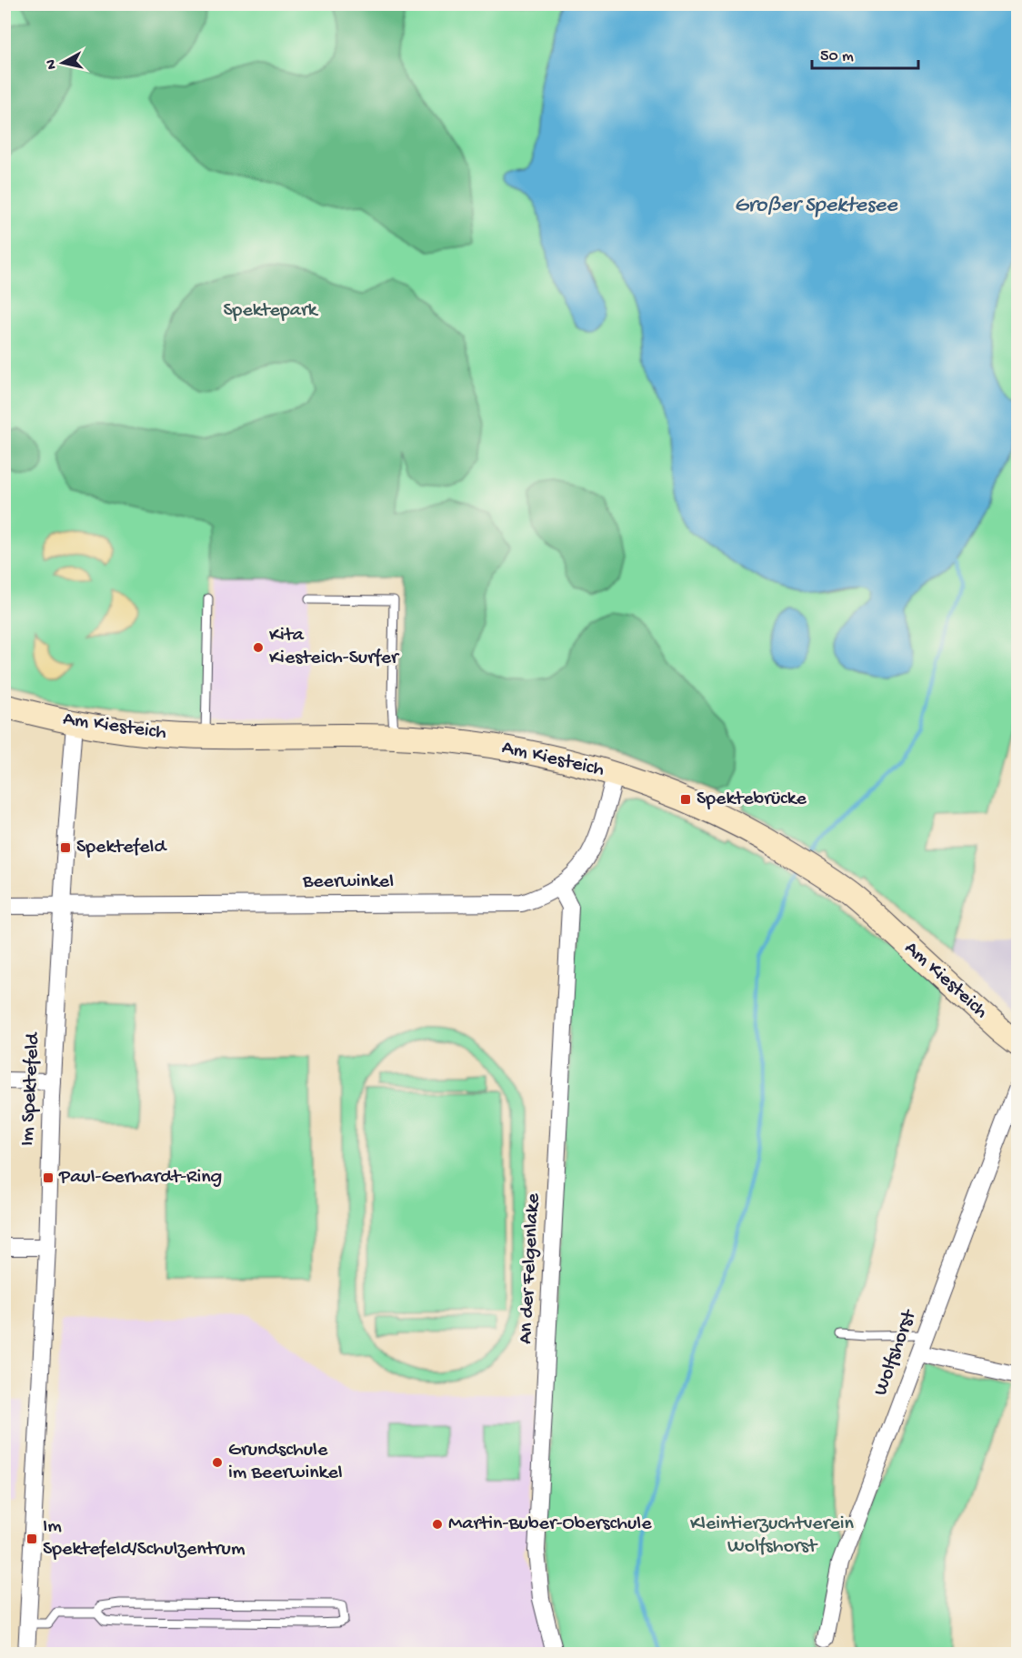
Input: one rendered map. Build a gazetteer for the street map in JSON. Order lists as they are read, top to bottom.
{
  "streets": {
    "street": [
      "Am Kiesteich",
      "Beerwinkel",
      "Im Spektefeld",
      "An der Felgenlake",
      "Wolfshorst"
    ]
  },
  "crossings": [
    ["Am Kiesteich", "Beerwinkel"],
    ["Am Kiesteich", "Im Spektefeld"],
    ["Beerwinkel", "Im Spektefeld"],
    ["Beerwinkel", "An der Felgenlake"]
  ],
  "water": ["Großer Spektesee"],
  "parks": ["Spektepark", "Kleintierzuchtverein Wolfshorst"],
  "places": {
    "other": ["Kita Kiesteich-Surfer", "Grundschule im Beerwinkel", "Martin-Buber-Oberschule"],
    "transit": [
      "Spektebrücke",
      "Spektefeld",
      "Paul-Gerhardt-Ring",
      "Im Spektefeld/Schulzentrum"
    ]
  },
  "scale_bar": "50 m",
  "north": "left"
}
